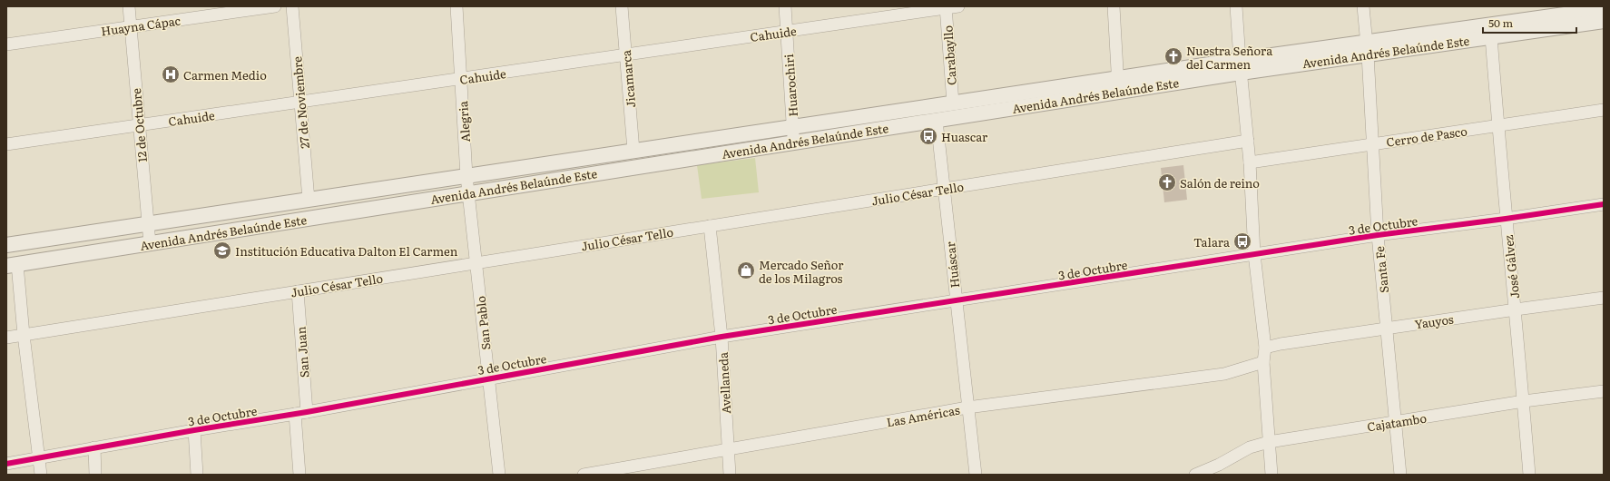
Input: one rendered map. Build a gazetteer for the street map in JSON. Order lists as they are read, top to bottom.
{
  "streets": {
    "street": [
      "Huayna Cápac",
      "Cahuide",
      "Avenida Andrés Belaúnde Este",
      "Carabayllo",
      "Jicamarca",
      "Huarochiri",
      "27 de Noviembre",
      "Alegria",
      "12 de Octubre",
      "Cerro de Pasco",
      "Julio César Tello",
      "3 de Octubre",
      "Huáscar",
      "José Gálvez",
      "Santa Fe",
      "Yauyos",
      "San Pablo",
      "San Juan",
      "Avellaneda",
      "Las Américas",
      "Cajatambo"
    ]
  },
  "crossings": [
    ["Huayna Cápac", "12 de Octubre"],
    ["Cahuide", "Carabayllo"],
    ["Cahuide", "Jicamarca"],
    ["Cahuide", "Huarochiri"],
    ["Cahuide", "27 de Noviembre"],
    ["Cahuide", "Alegria"],
    ["Cahuide", "12 de Octubre"],
    ["Avenida Andrés Belaúnde Este", "Carabayllo"],
    ["Avenida Andrés Belaúnde Este", "Jicamarca"],
    ["Avenida Andrés Belaúnde Este", "Huarochiri"],
    ["Avenida Andrés Belaúnde Este", "27 de Noviembre"],
    ["Avenida Andrés Belaúnde Este", "Alegria"],
    ["Avenida Andrés Belaúnde Este", "12 de Octubre"],
    ["Avenida Andrés Belaúnde Este", "Huáscar"],
    ["Avenida Andrés Belaúnde Este", "José Gálvez"],
    ["Avenida Andrés Belaúnde Este", "Santa Fe"],
    ["Avenida Andrés Belaúnde Este", "San Pablo"],
    ["Alegria", "San Pablo"],
    ["Cerro de Pasco", "José Gálvez"],
    ["Cerro de Pasco", "Santa Fe"],
    ["Julio César Tello", "Huáscar"],
    ["Julio César Tello", "San Pablo"],
    ["Julio César Tello", "San Juan"],
    ["Julio César Tello", "Avellaneda"],
    ["3 de Octubre", "Huáscar"],
    ["3 de Octubre", "José Gálvez"],
    ["3 de Octubre", "Santa Fe"],
    ["3 de Octubre", "San Pablo"],
    ["3 de Octubre", "San Juan"],
    ["3 de Octubre", "Avellaneda"],
    ["Huáscar", "Las Américas"],
    ["José Gálvez", "Yauyos"],
    ["José Gálvez", "Cajatambo"],
    ["Santa Fe", "Yauyos"],
    ["Santa Fe", "Cajatambo"],
    ["Avellaneda", "Las Américas"]
  ],
  "places": {
    "church": ["Nuestra Señora del Carmen", "Salón de reino"],
    "hospital": ["Carmen Medio"],
    "bus stop": ["Huascar", "Talara"],
    "school or university": ["Institución Educativa Dalton El Carmen"],
    "shop": ["Mercado Señor de los Milagros"]
  },
  "scale_bar": "50 m"
}
